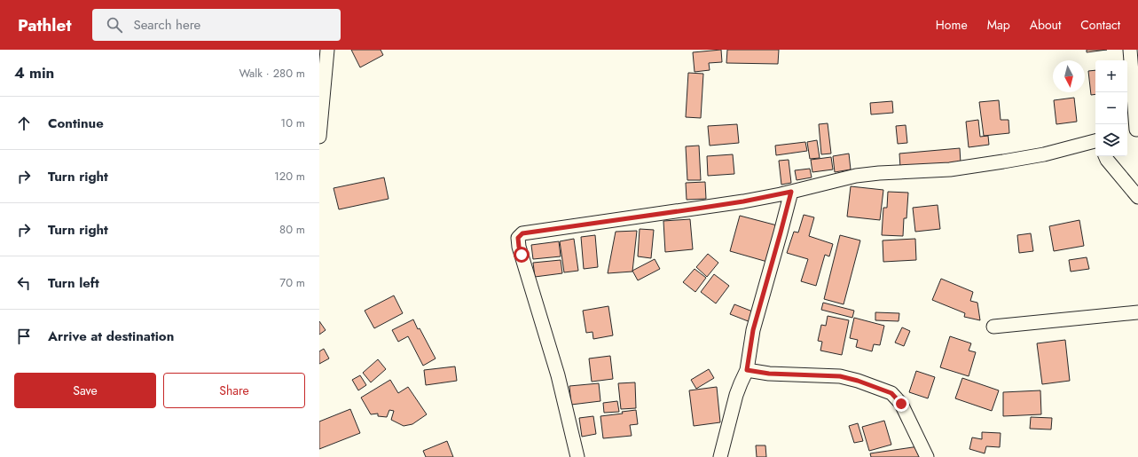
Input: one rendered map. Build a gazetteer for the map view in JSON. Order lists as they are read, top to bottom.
{
  "north": "bottom",
  "page": {
    "header": "Pathlet",
    "search": "Search here",
    "nav": [
      "Home",
      "Map",
      "About",
      "Contact"
    ],
    "heading": ["4 min", "Walk · 280 m"],
    "map_buttons": ["+", "−"],
    "list": [
      ["Continue", "10 m"],
      ["Turn right", "120 m"],
      ["Turn right", "80 m"],
      ["Turn left", "70 m"],
      "Arrive at destination"
    ],
    "buttons": ["Save", "Share"]
  }
}
